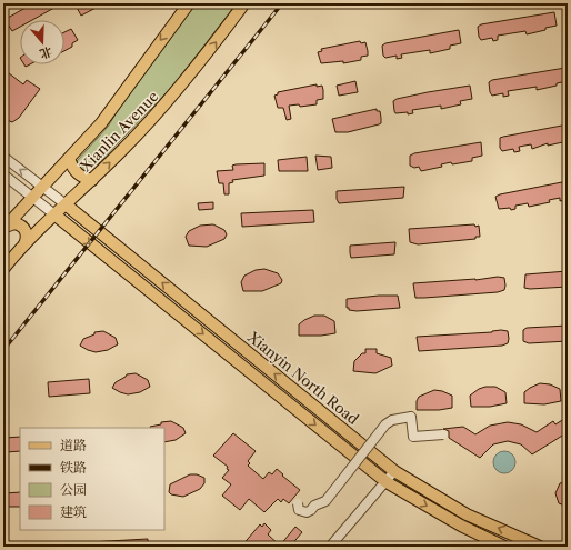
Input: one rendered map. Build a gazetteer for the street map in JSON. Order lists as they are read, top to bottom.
{
  "streets": {
    "main road": ["Xianlin Avenue", "Xianyin North Road"]
  },
  "crossings": [
    ["Xianlin Avenue", "Xianyin North Road"]
  ],
  "legend": [
    "道路",
    "铁路",
    "公园",
    "建筑"
  ],
  "north": "bottom"
}
